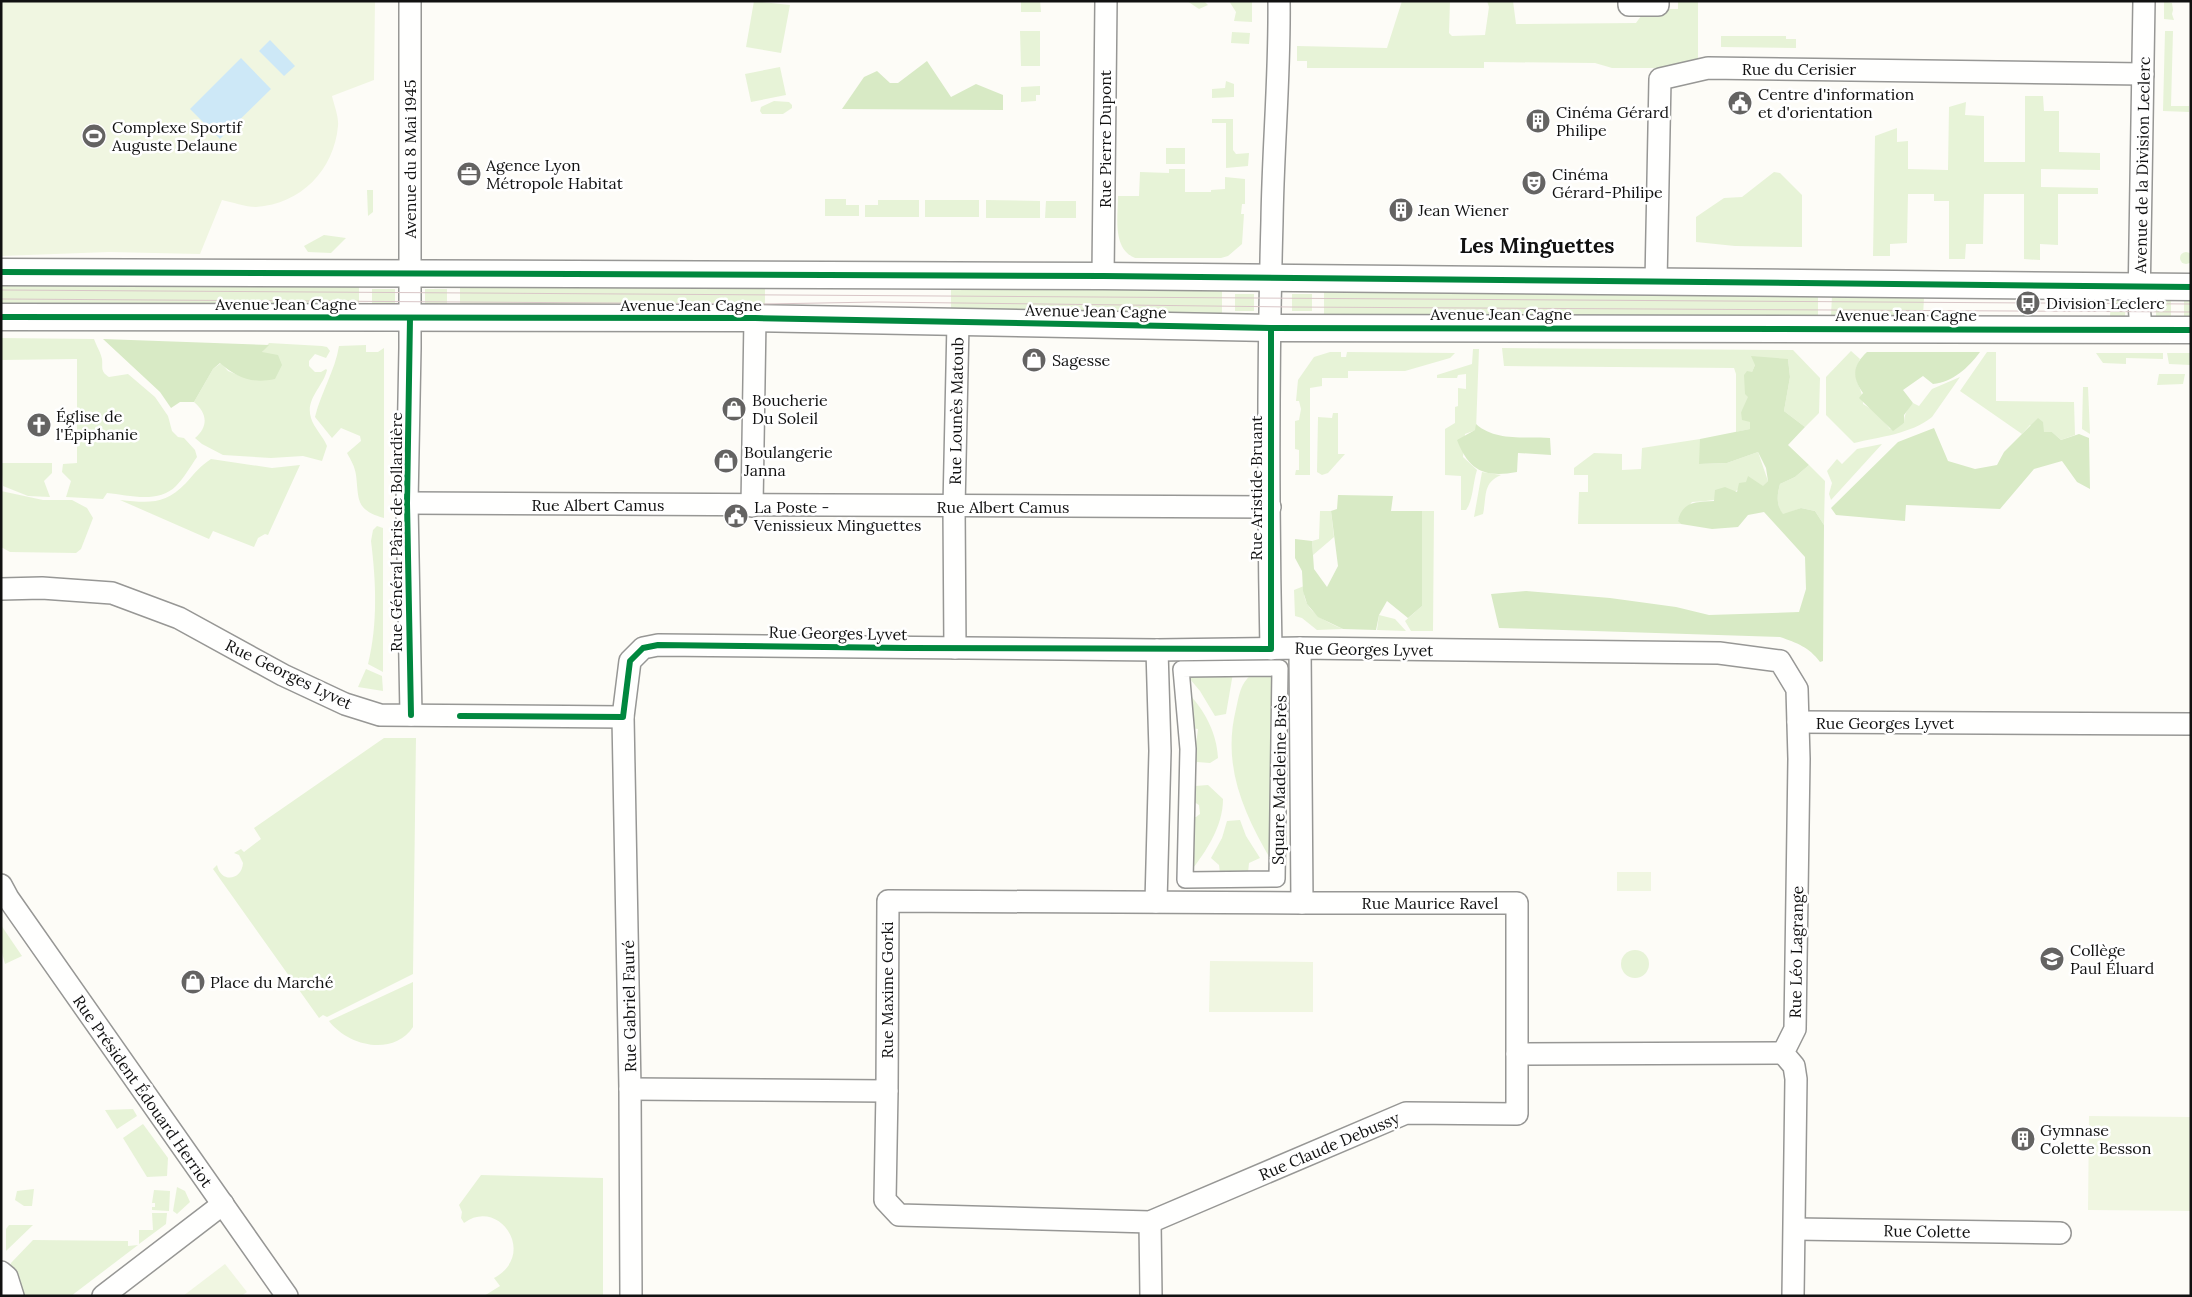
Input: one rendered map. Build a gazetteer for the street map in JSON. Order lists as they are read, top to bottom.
{
  "streets": {
    "street": [
      "Rue du Cerisier",
      "Rue Pierre Dupont",
      "Avenue du 8 Mai 1945",
      "Avenue de la Division Leclerc",
      "Avenue Jean Cagne",
      "Rue Lounès Matoub",
      "Rue Aristide Bruant",
      "Rue Albert Camus",
      "Rue Général Pâris de Bollardière",
      "Rue Georges Lyvet",
      "Square Madeleine Brès",
      "Rue Maurice Ravel",
      "Rue Léo Lagrange",
      "Rue Maxime Gorki",
      "Rue Gabriel Fauré",
      "Rue Président Édouard Herriot",
      "Rue Claude Debussy",
      "Rue Colette"
    ]
  },
  "crossings": [
    ["Rue du Cerisier", "Avenue de la Division Leclerc"],
    ["Rue du Cerisier", "Avenue Jean Cagne"],
    ["Rue Pierre Dupont", "Avenue Jean Cagne"],
    ["Avenue du 8 Mai 1945", "Avenue Jean Cagne"],
    ["Avenue du 8 Mai 1945", "Rue Général Pâris de Bollardière"],
    ["Avenue de la Division Leclerc", "Avenue Jean Cagne"],
    ["Avenue Jean Cagne", "Rue Lounès Matoub"],
    ["Avenue Jean Cagne", "Rue Aristide Bruant"],
    ["Avenue Jean Cagne", "Rue Général Pâris de Bollardière"],
    ["Rue Lounès Matoub", "Rue Albert Camus"],
    ["Rue Lounès Matoub", "Rue Georges Lyvet"],
    ["Rue Aristide Bruant", "Rue Albert Camus"],
    ["Rue Aristide Bruant", "Rue Georges Lyvet"],
    ["Rue Albert Camus", "Rue Général Pâris de Bollardière"],
    ["Rue Général Pâris de Bollardière", "Rue Georges Lyvet"],
    ["Rue Georges Lyvet", "Rue Léo Lagrange"],
    ["Rue Georges Lyvet", "Rue Gabriel Fauré"],
    ["Rue Maurice Ravel", "Rue Maxime Gorki"],
    ["Rue Maurice Ravel", "Rue Claude Debussy"],
    ["Rue Maxime Gorki", "Rue Claude Debussy"]
  ],
  "districts": ["Les Minguettes"],
  "places": {
    "public building": ["Centre d'information et d'orientation", "La Poste - Venissieux Minguettes"],
    "building": ["Cinéma Gérard Philipe", "Jean Wiener", "Gymnase Colette Besson"],
    "sports": ["Complexe Sportif Auguste Delaune"],
    "office": ["Agence Lyon Métropole Habitat"],
    "theatre": ["Cinéma Gérard-Philipe"],
    "bus stop": ["Division Leclerc"],
    "shop": [
      "Sagesse",
      "Boucherie Du Soleil",
      "Boulangerie Janna",
      "Place du Marché"
    ],
    "church": ["Église de l'Épiphanie"],
    "school or university": ["Collège Paul Éluard"]
  }
}
